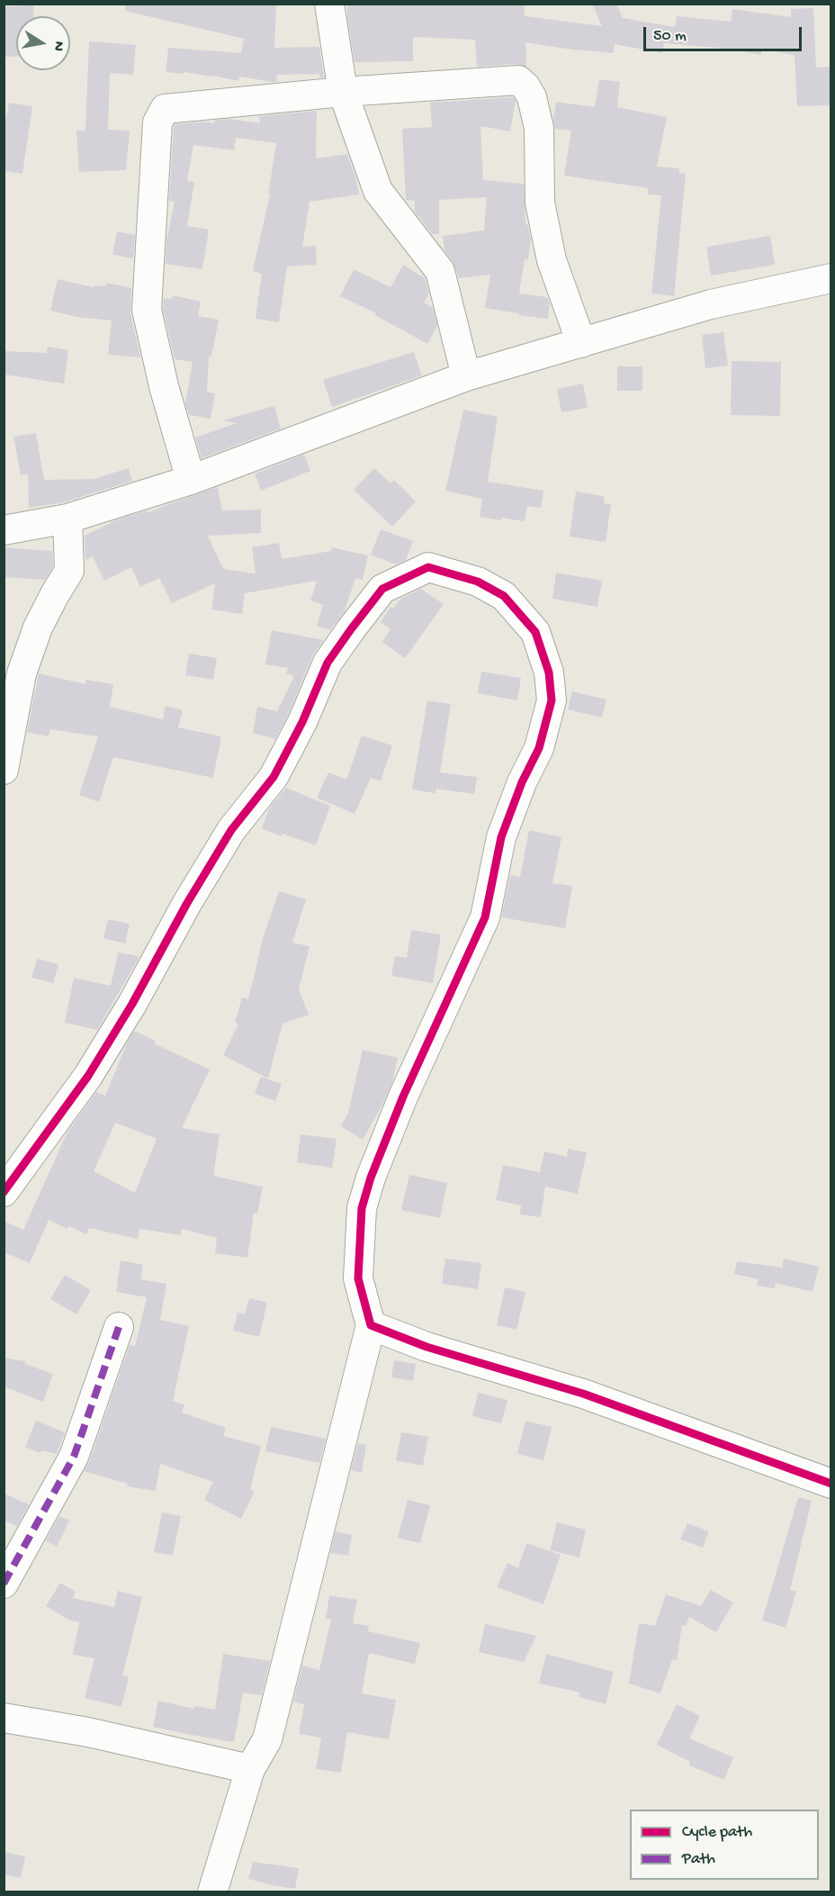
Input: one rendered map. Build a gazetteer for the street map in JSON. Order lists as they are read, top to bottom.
{
  "legend": ["Cycle path", "Path"],
  "scale_bar": "50 m",
  "north": "right"
}
